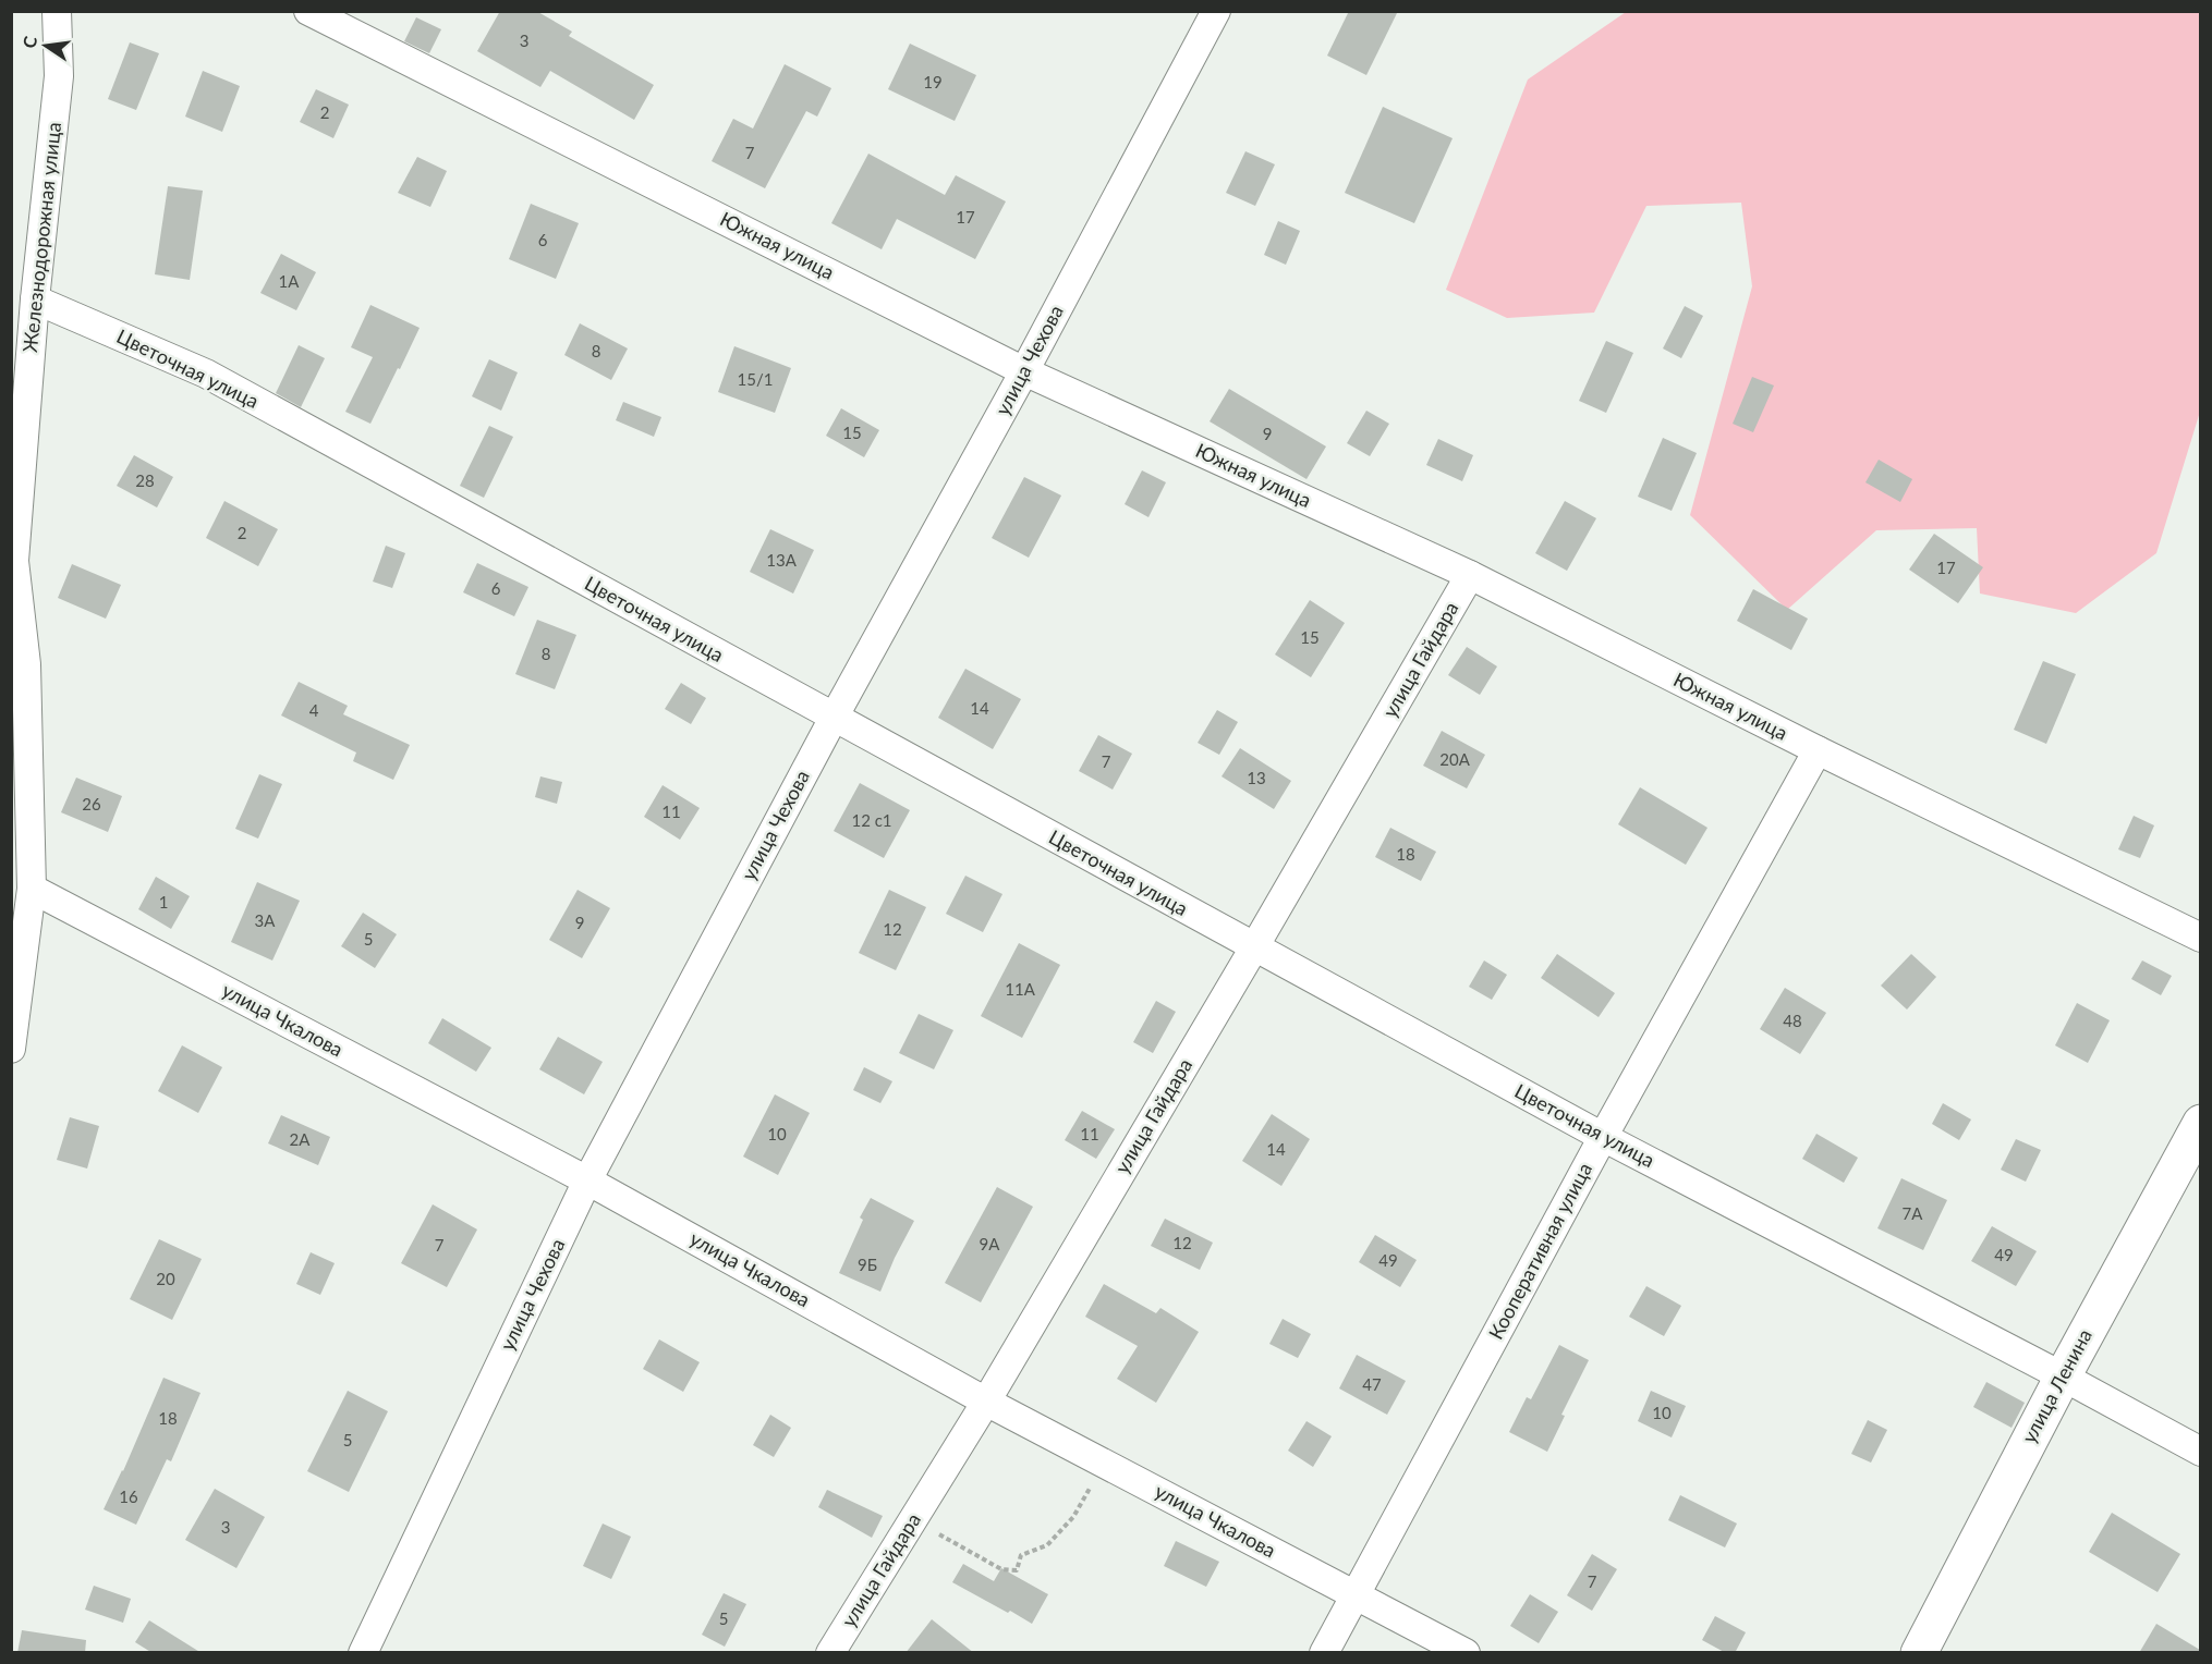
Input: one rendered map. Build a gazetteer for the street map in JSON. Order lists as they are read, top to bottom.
{
  "streets": {
    "street": [
      "Железнодорожная улица",
      "Южная улица",
      "улица Чехова",
      "Цветочная улица",
      "улица Гайдара",
      "улица Чкалова",
      "Кооперативная улица",
      "улица Ленина"
    ]
  },
  "crossings": [
    ["Железнодорожная улица", "Цветочная улица"],
    ["Железнодорожная улица", "улица Чкалова"],
    ["Южная улица", "улица Чехова"],
    ["Южная улица", "улица Гайдара"],
    ["Южная улица", "Кооперативная улица"],
    ["улица Чехова", "Цветочная улица"],
    ["улица Чехова", "улица Чкалова"],
    ["Цветочная улица", "улица Гайдара"],
    ["Цветочная улица", "Кооперативная улица"],
    ["Цветочная улица", "улица Ленина"],
    ["улица Гайдара", "улица Чкалова"],
    ["улица Чкалова", "Кооперативная улица"]
  ],
  "house_numbers": [
    "3",
    "19",
    "2",
    "7",
    "17",
    "6",
    "1А",
    "8",
    "15/1",
    "15",
    "9",
    "28",
    "2",
    "13А",
    "17",
    "6",
    "15",
    "8",
    "14",
    "4",
    "20А",
    "7",
    "13",
    "26",
    "11",
    "12 с1",
    "18",
    "1",
    "3А",
    "9",
    "12",
    "5",
    "11А",
    "48",
    "10",
    "11",
    "2А",
    "14",
    "7А",
    "12",
    "9А",
    "7",
    "49",
    "49",
    "9Б",
    "20",
    "47",
    "10",
    "18",
    "5",
    "16",
    "3",
    "7",
    "5"
  ],
  "north": "left"
}
